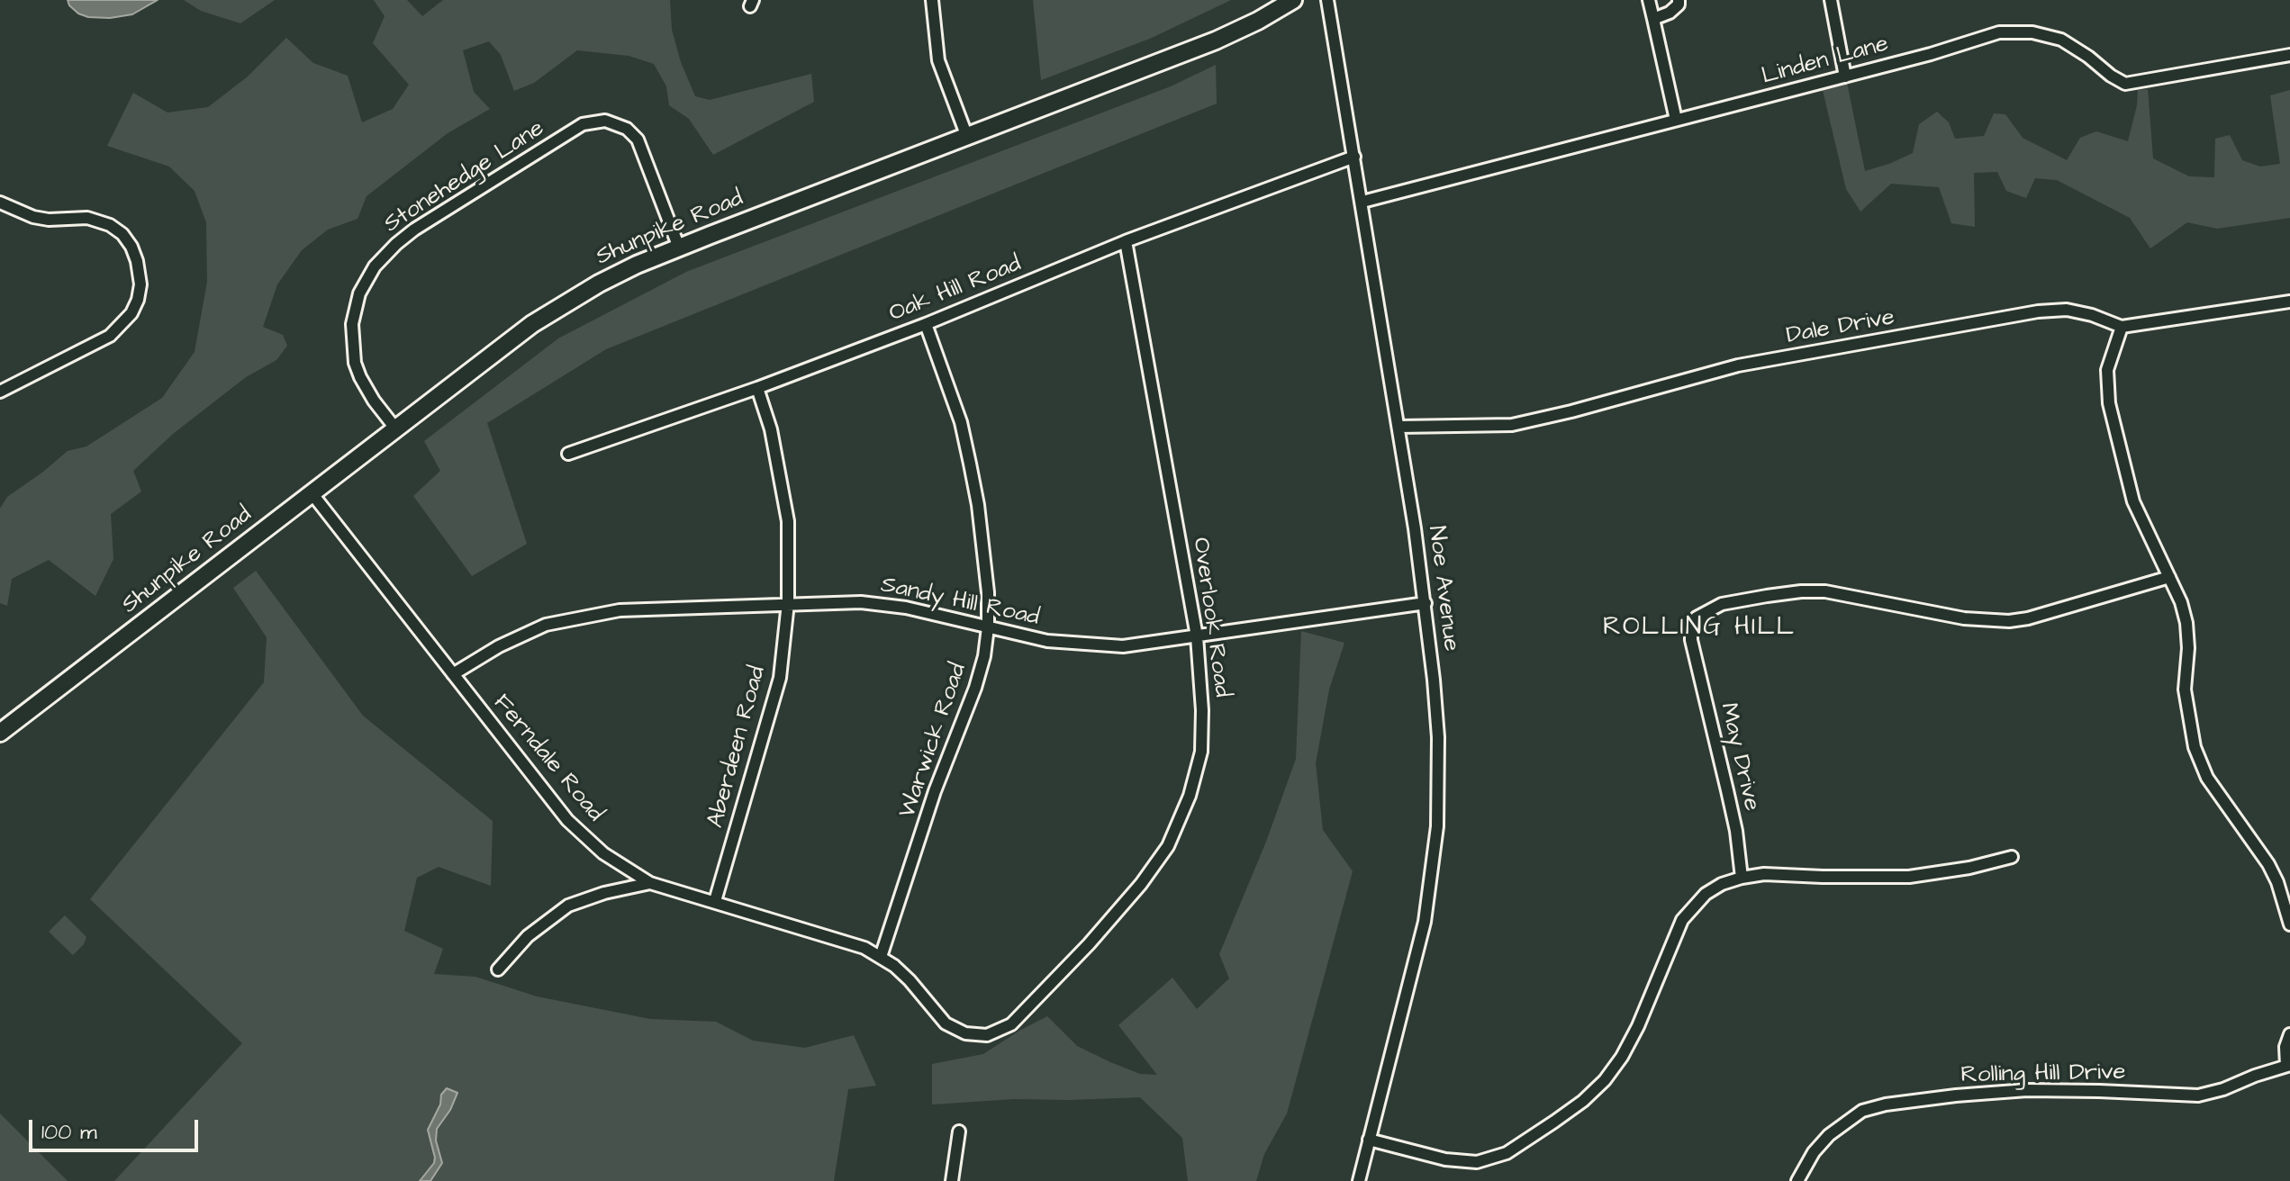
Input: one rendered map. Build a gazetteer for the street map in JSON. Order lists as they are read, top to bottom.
{
  "streets": {
    "main road": ["Shunpike Road"],
    "street": [
      "Linden Lane",
      "Stonehedge Lane",
      "Oak Hill Road",
      "Dale Drive",
      "Noe Avenue",
      "Sandy Hill Road",
      "Overlook Road",
      "Warwick Road",
      "Aberdeen Road",
      "May Drive",
      "Ferndale Road",
      "Rolling Hill Drive"
    ]
  },
  "crossings": [
    ["Linden Lane", "Noe Avenue"],
    ["Stonehedge Lane", "Shunpike Road"],
    ["Shunpike Road", "Ferndale Road"],
    ["Oak Hill Road", "Noe Avenue"],
    ["Oak Hill Road", "Overlook Road"],
    ["Oak Hill Road", "Warwick Road"],
    ["Oak Hill Road", "Aberdeen Road"],
    ["Dale Drive", "Noe Avenue"],
    ["Noe Avenue", "Sandy Hill Road"],
    ["Sandy Hill Road", "Overlook Road"],
    ["Sandy Hill Road", "Warwick Road"],
    ["Sandy Hill Road", "Aberdeen Road"],
    ["Sandy Hill Road", "Ferndale Road"],
    ["Overlook Road", "Ferndale Road"],
    ["Warwick Road", "Ferndale Road"],
    ["Aberdeen Road", "Ferndale Road"]
  ],
  "districts": ["ROLLING HILL"],
  "scale_bar": "100 m"
}
